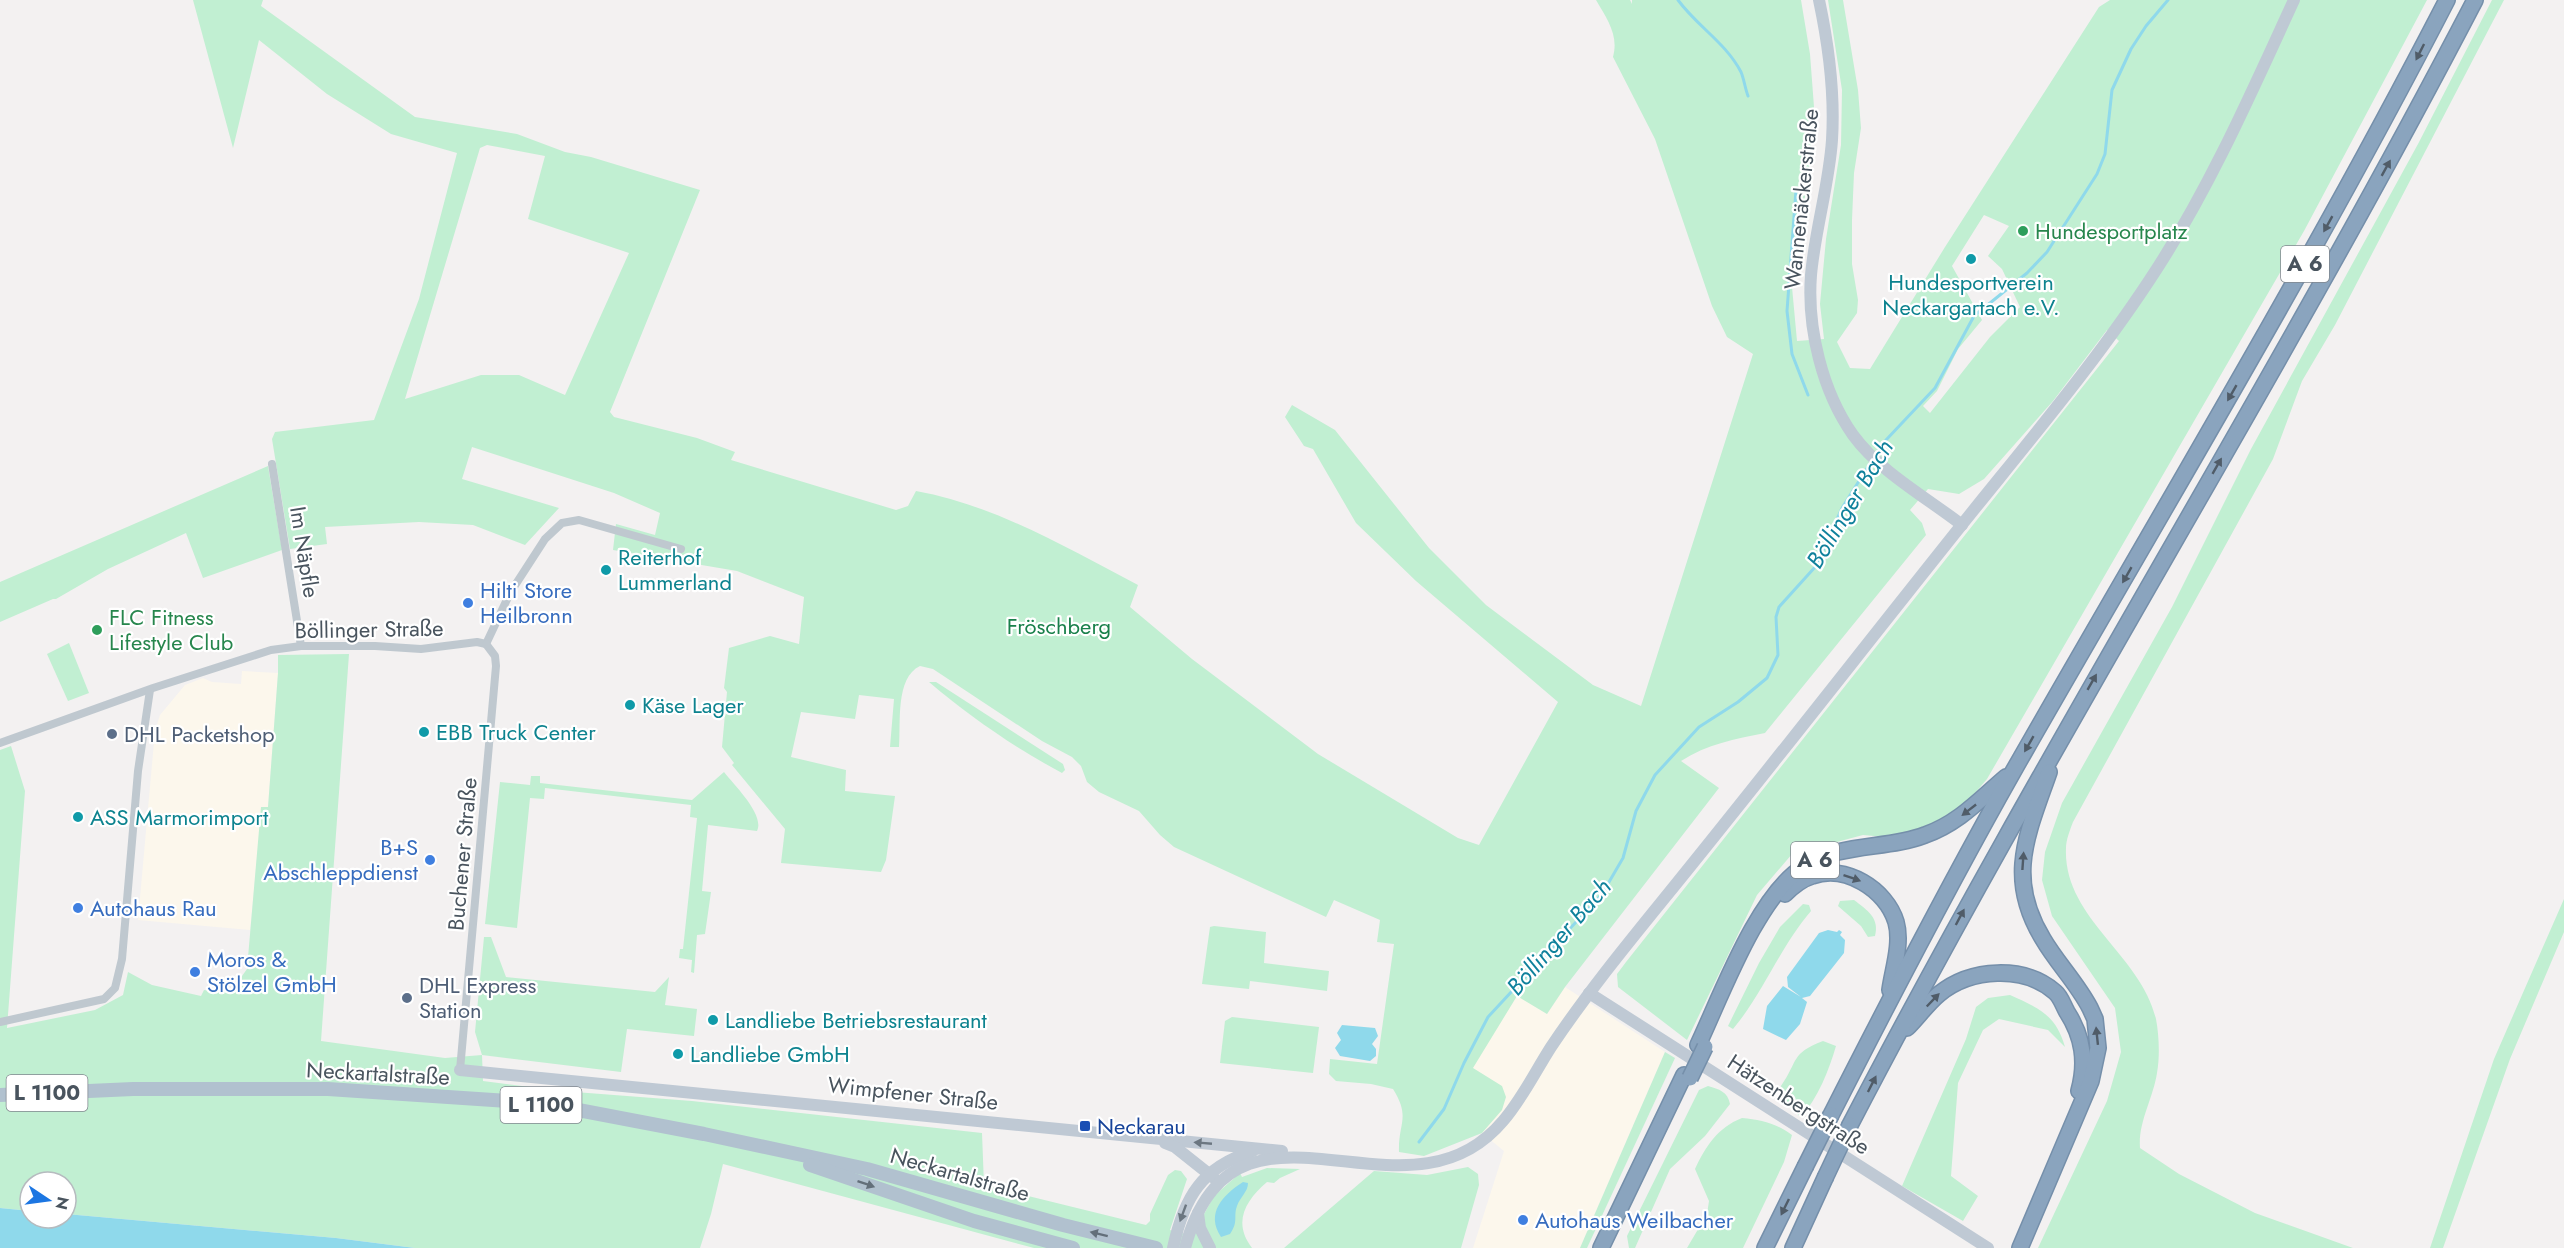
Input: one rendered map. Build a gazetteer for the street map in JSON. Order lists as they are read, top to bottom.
{
  "streets": {
    "highway": ["A 6"],
    "main road": ["Neckartalstraße", "L 1100"],
    "street": [
      "Wannenäckerstraße",
      "Im Näpfle",
      "Böllinger Straße",
      "Buchener Straße",
      "Wimpfener Straße",
      "Hätzenbergstraße"
    ]
  },
  "crossings": [
    ["Wannenäckerstraße", "Wimpfener Straße"],
    ["Im Näpfle", "Böllinger Straße"],
    ["Böllinger Straße", "Buchener Straße"],
    ["Buchener Straße", "Wimpfener Straße"],
    ["Wimpfener Straße", "Hätzenbergstraße"]
  ],
  "water": ["Böllinger Bach"],
  "parks": ["Fröschberg"],
  "places": {
    "other": [
      "Hundesportplatz",
      "Hundesportverein Neckargartach e.V.",
      "Reiterhof Lummerland",
      "Hilti Store Heilbronn",
      "FLC Fitness Lifestyle Club",
      "Käse Lager",
      "EBB Truck Center",
      "DHL Packetshop",
      "ASS Marmorimport",
      "B+S Abschleppdienst",
      "Autohaus Rau",
      "Moros & Stölzel GmbH",
      "DHL Express Station",
      "Landliebe Betriebsrestaurant",
      "Landliebe GmbH",
      "Autohaus Weilbacher"
    ],
    "transit": ["Neckarau"]
  },
  "north": "right"
}
